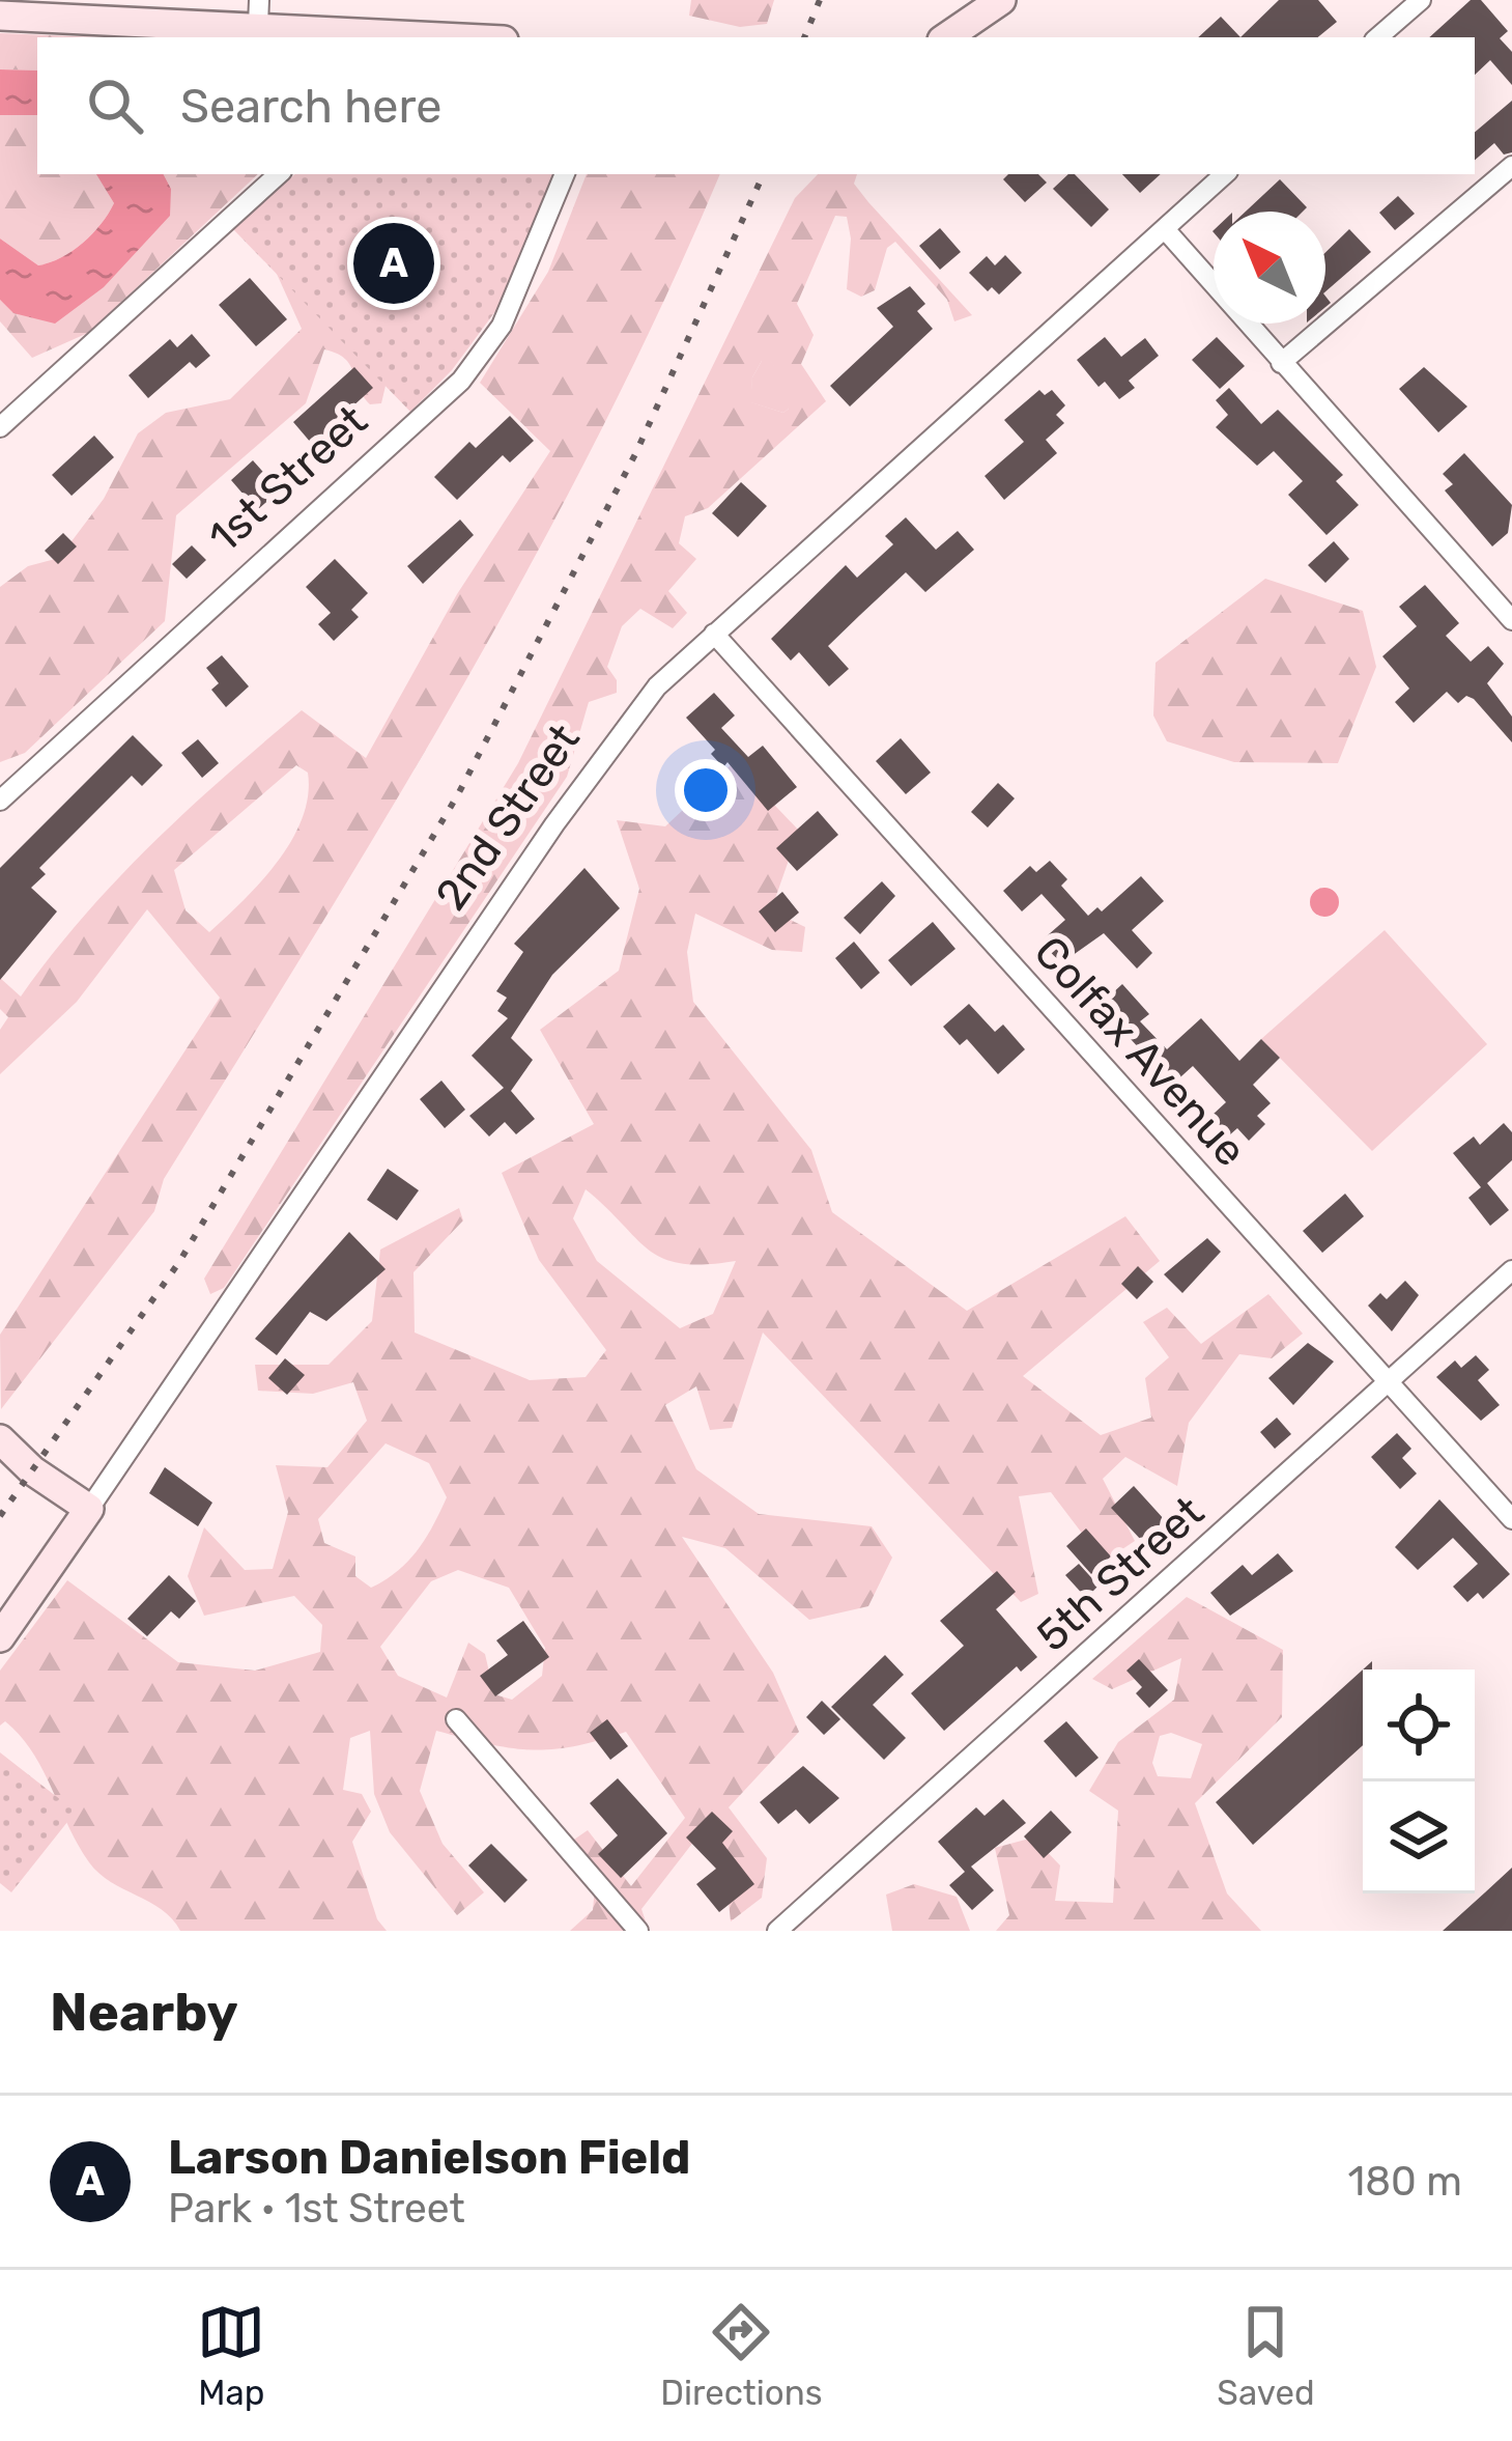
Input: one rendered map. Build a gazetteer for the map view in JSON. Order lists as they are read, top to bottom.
{
  "streets": {
    "street": [
      "1st Street",
      "2nd Street",
      "Colfax Avenue",
      "5th Street"
    ]
  },
  "crossings": [
    ["2nd Street", "Colfax Avenue"],
    ["Colfax Avenue", "5th Street"]
  ],
  "north": "top left",
  "page": {
    "search": "Search here",
    "pins": "A",
    "heading": "Nearby",
    "list": [
      {
        "mark": "A",
        "name": "Larson Danielson Field",
        "note": "Park · 1st Street",
        "value": "180 m"
      }
    ],
    "nav": ["Map", "Directions", "Saved"]
  }
}
